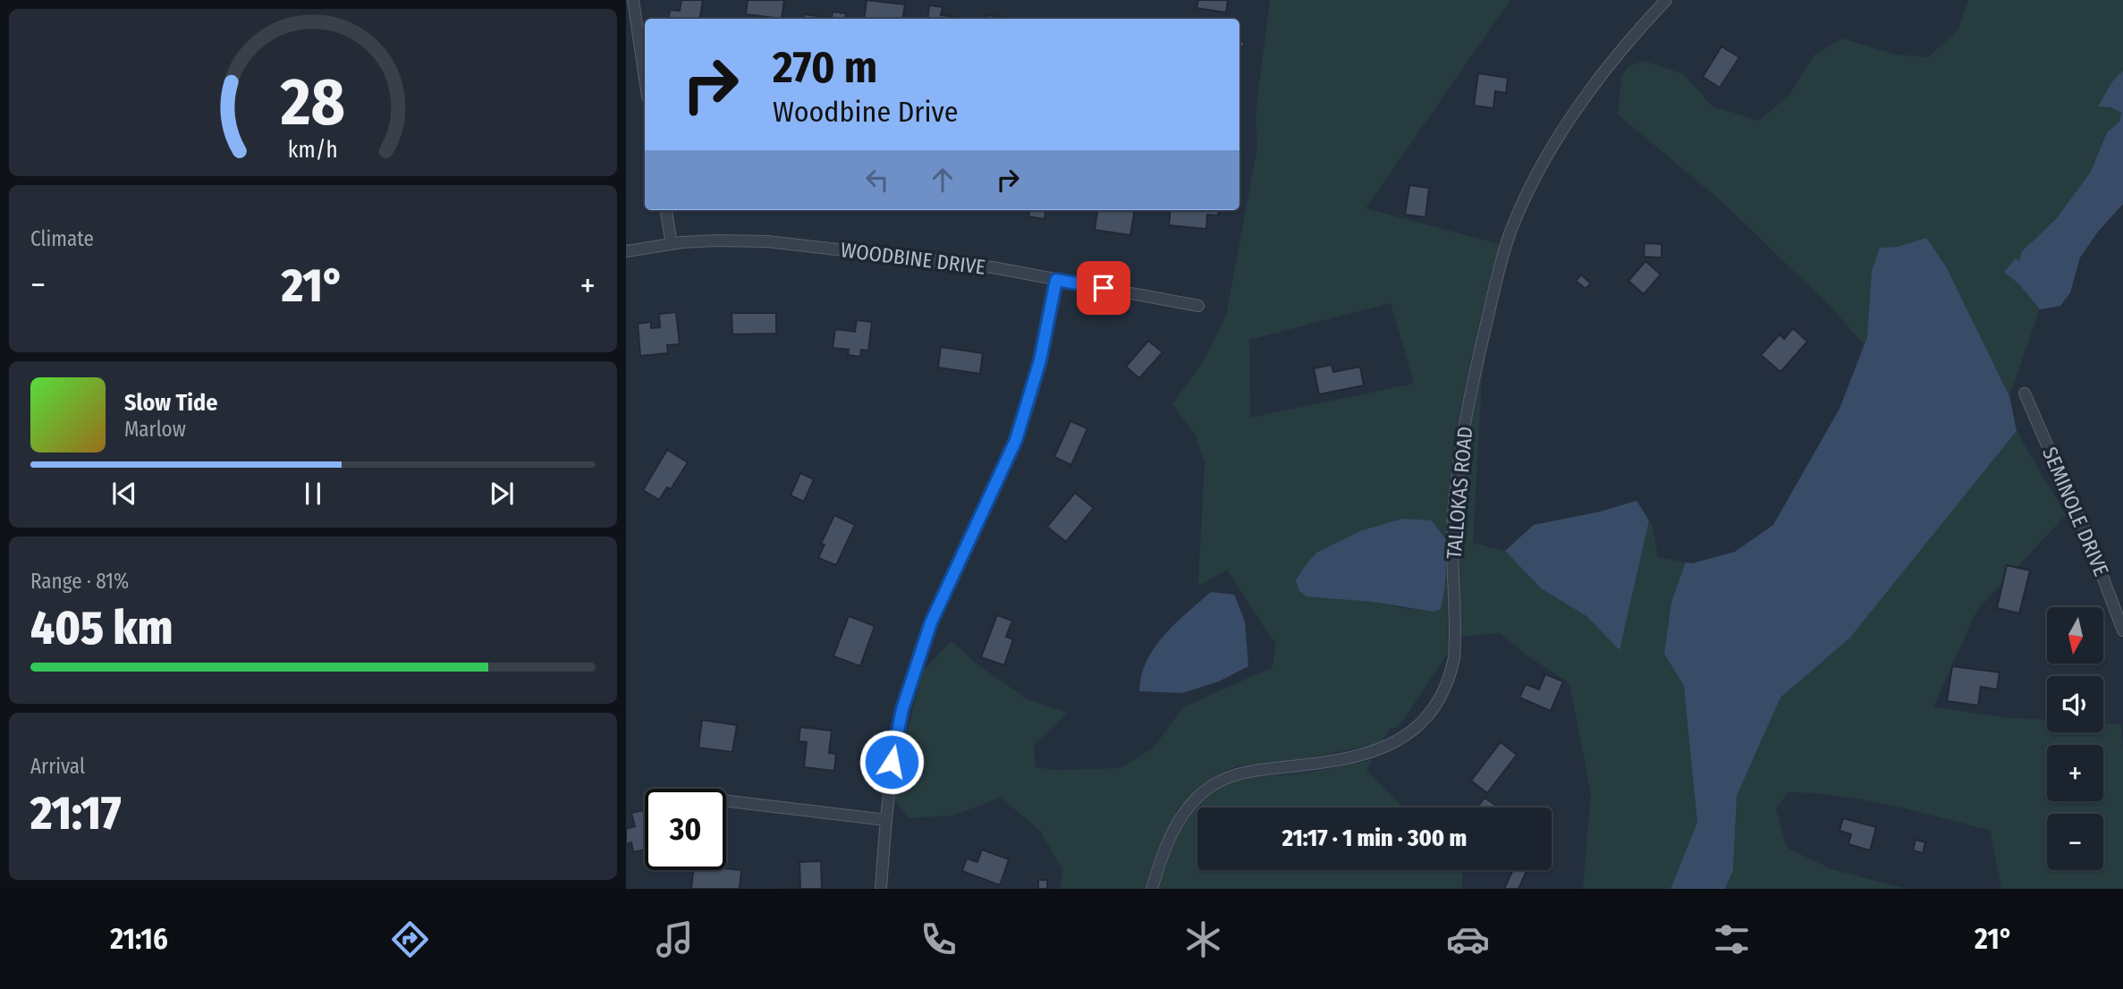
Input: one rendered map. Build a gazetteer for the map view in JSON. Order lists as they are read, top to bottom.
{
  "streets": {
    "street": ["WOODBINE DRIVE", "TALLOKAS ROAD", "SEMINOLE DRIVE"]
  },
  "north": "bottom",
  "page": {
    "turn": ["270 m", "Woodbine Drive"],
    "tile": [
      "Climate",
      ["Range · 81%", "405 km"],
      ["Arrival", "21:17"]
    ],
    "heat": ["−", "21°", "+"],
    "song": ["Slow Tide", "Marlow"],
    "map_buttons": ["+", "−"],
    "limit": "30",
    "trip": "21:17 · 1 min · 300 m",
    "tabs": ["21:16", "21°"],
    "gauge": ["28", "km/h"]
  }
}
